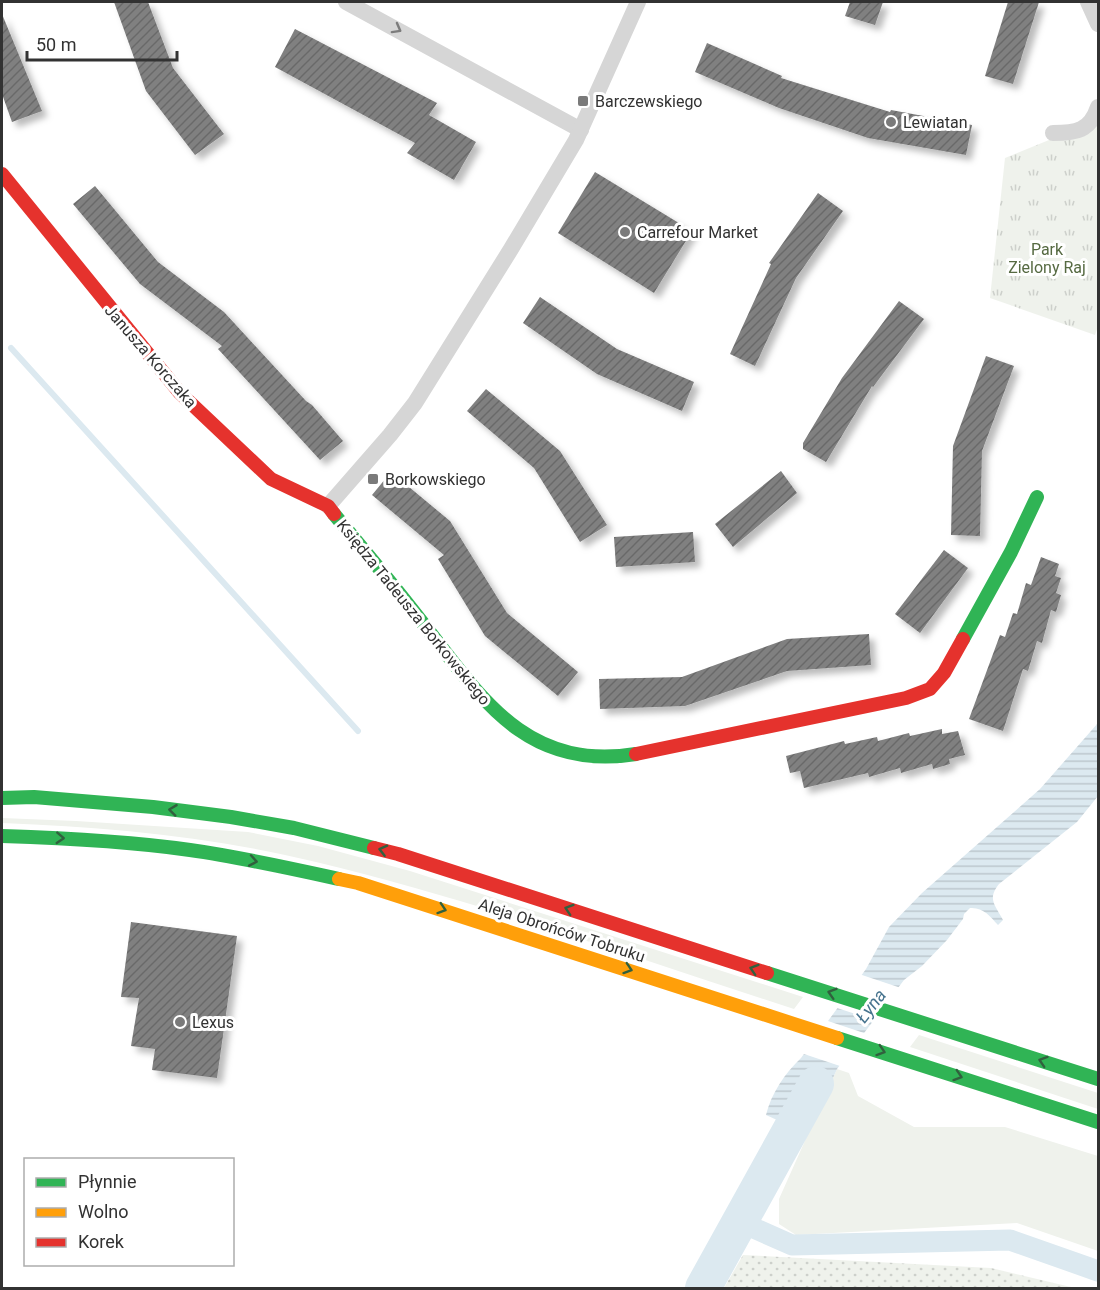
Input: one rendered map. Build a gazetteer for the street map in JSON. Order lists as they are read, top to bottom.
{
  "streets": {
    "main road": ["Janusza Korczaka", "Księdza Tadeusza Borkowskiego", "Aleja Obrońców Tobruku"]
  },
  "crossings": [
    ["Janusza Korczaka", "Księdza Tadeusza Borkowskiego"]
  ],
  "water": ["Łyna"],
  "parks": ["Park Zielony Raj"],
  "places": {
    "transit": ["Barczewskiego", "Borkowskiego"],
    "other": ["Lewiatan", "Carrefour Market", "Lexus"]
  },
  "legend": ["Płynnie", "Wolno", "Korek"],
  "scale_bar": "50 m"
}
